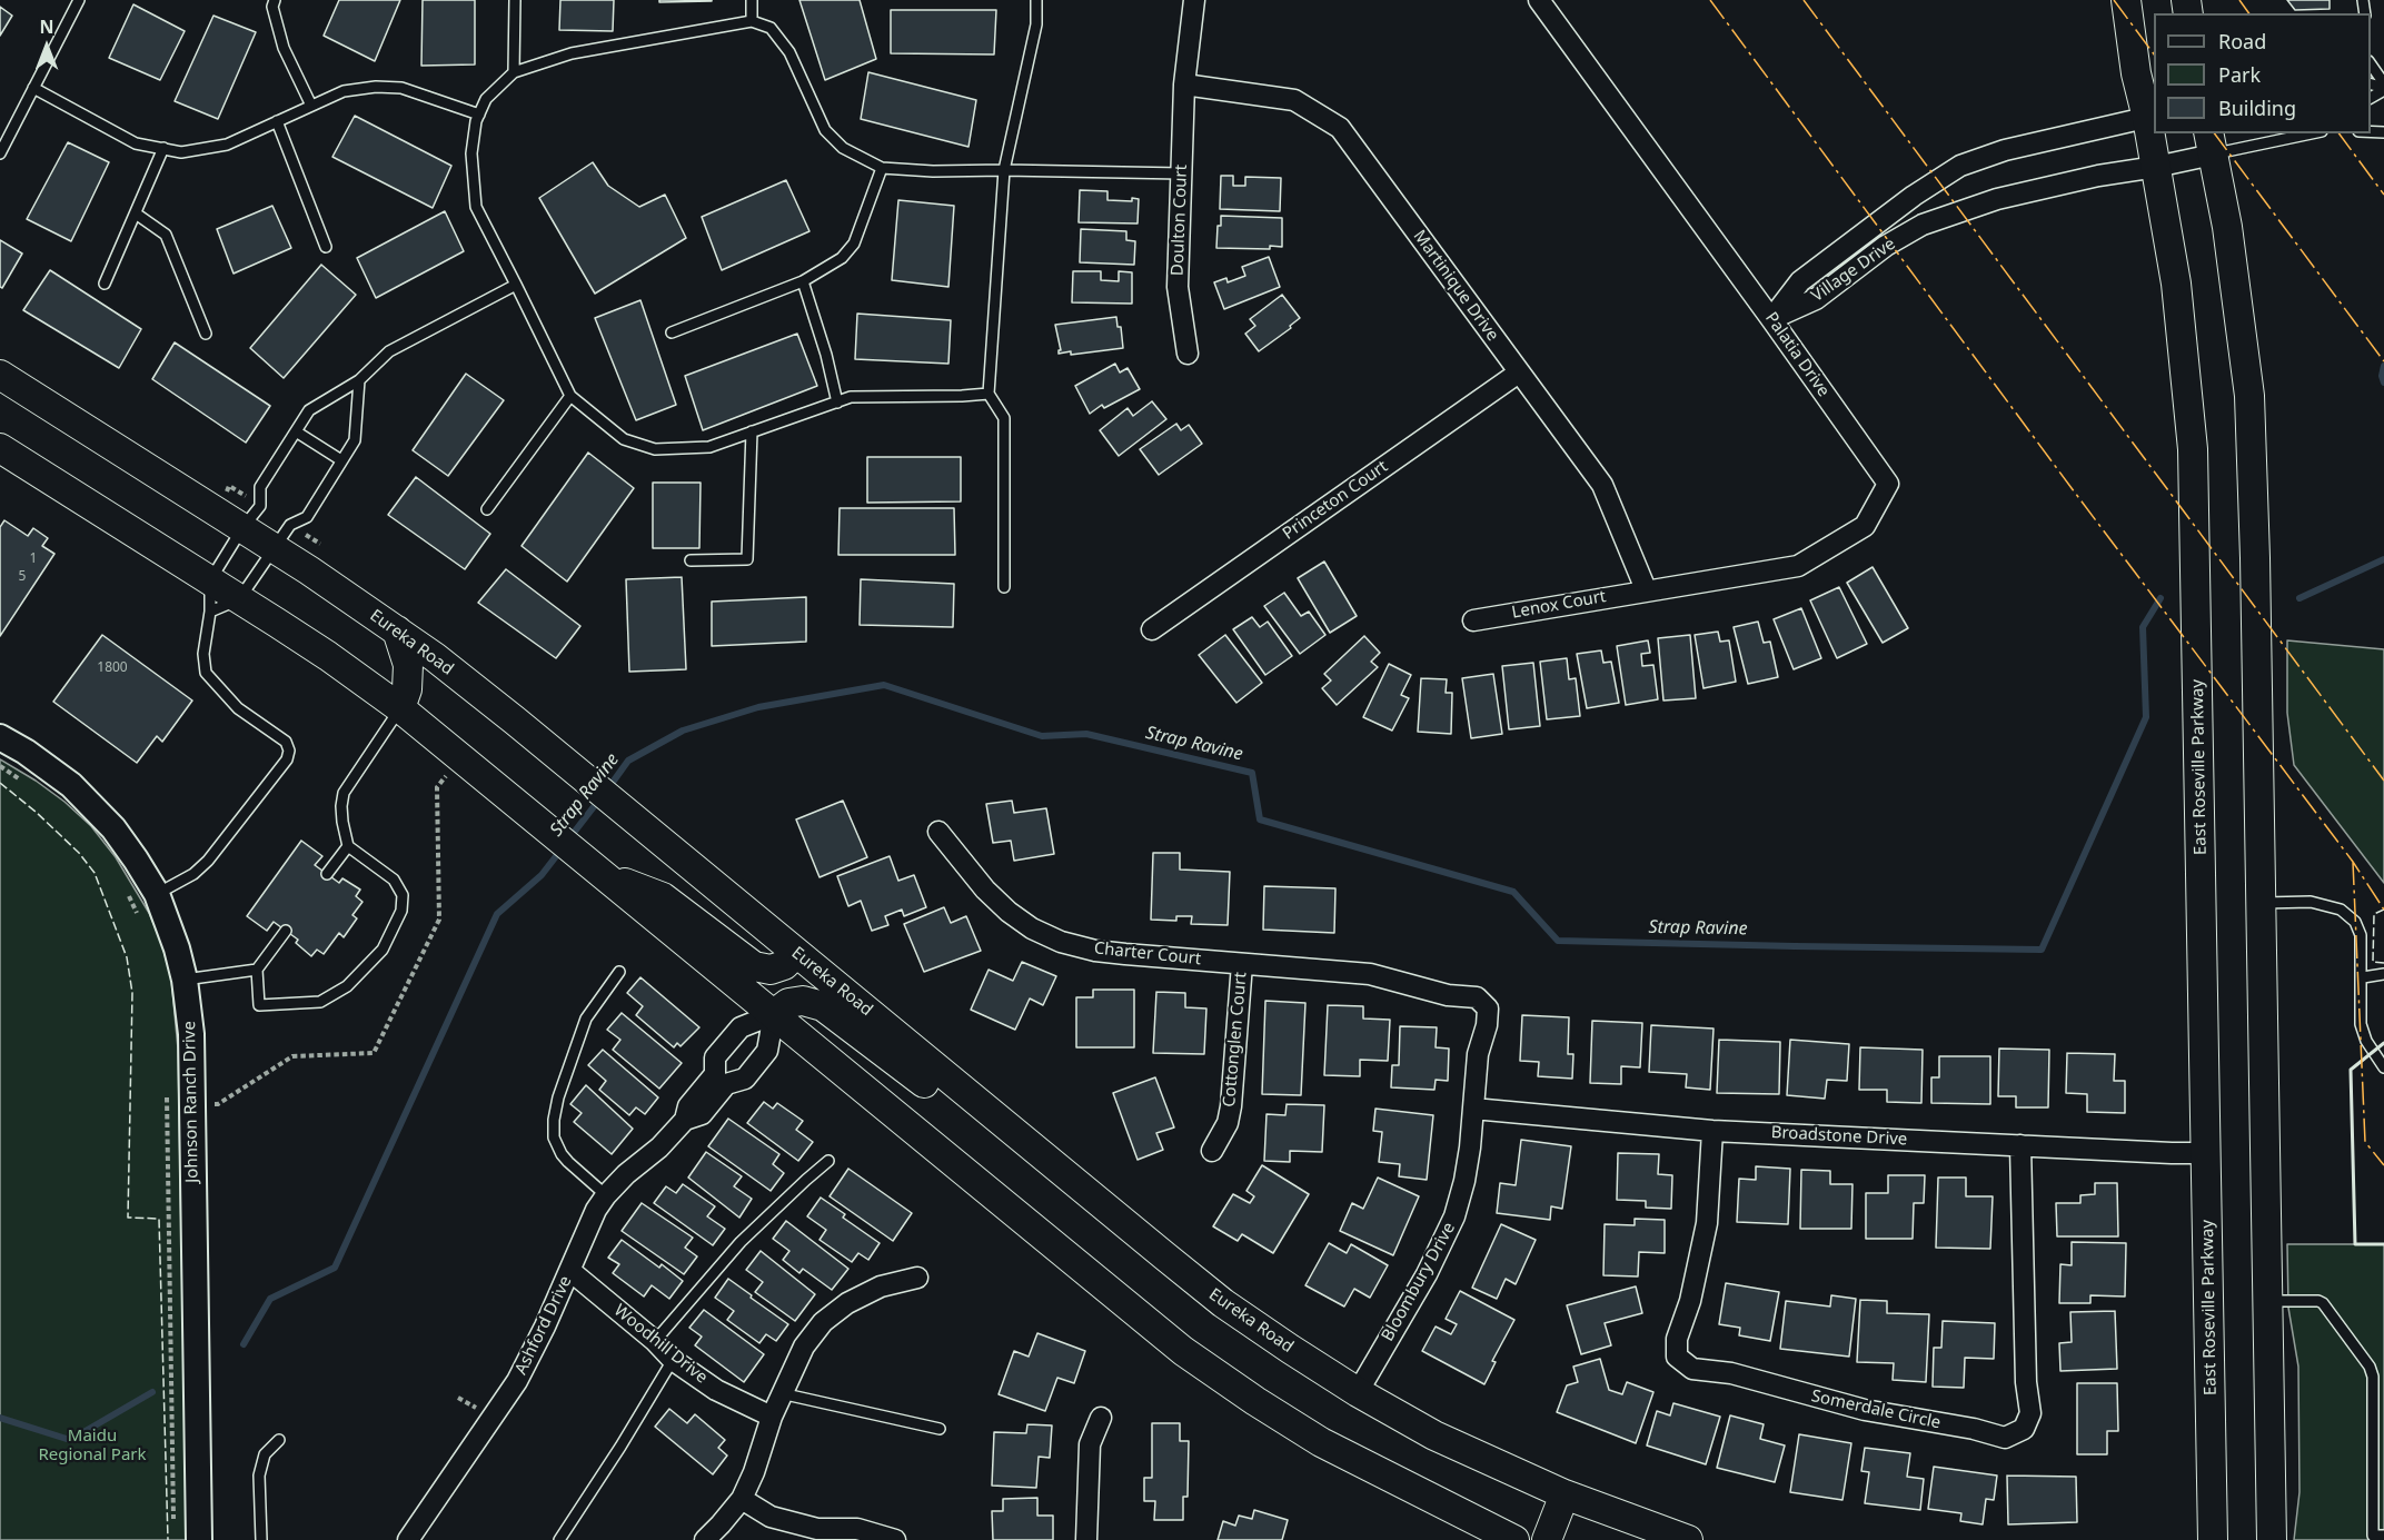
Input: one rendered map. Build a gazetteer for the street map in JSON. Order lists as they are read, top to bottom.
{
  "streets": {
    "main road": ["Eureka Road", "East Roseville Parkway"],
    "street": [
      "Doulton Court",
      "Village Drive",
      "Martinique Drive",
      "Palatia Drive",
      "Princeton Court",
      "Lenox Court",
      "Charter Court",
      "Cottonglen Court",
      "Johnson Ranch Drive",
      "Broadstone Drive",
      "Bloombury Drive",
      "Ashford Drive",
      "Woodhill Drive",
      "Somerdale Circle"
    ]
  },
  "crossings": [
    ["Doulton Court", "Martinique Drive"],
    ["Village Drive", "Palatia Drive"],
    ["Village Drive", "East Roseville Parkway"],
    ["Martinique Drive", "Palatia Drive"],
    ["Martinique Drive", "Princeton Court"],
    ["Martinique Drive", "Lenox Court"],
    ["Palatia Drive", "Lenox Court"],
    ["Eureka Road", "Bloombury Drive"],
    ["East Roseville Parkway", "Broadstone Drive"],
    ["Charter Court", "Cottonglen Court"],
    ["Charter Court", "Bloombury Drive"],
    ["Broadstone Drive", "Bloombury Drive"],
    ["Broadstone Drive", "Somerdale Circle"],
    ["Ashford Drive", "Woodhill Drive"]
  ],
  "water": ["Strap Ravine"],
  "parks": ["Maidu Regional Park"],
  "house_numbers": ["1", "5", "1800"],
  "legend": ["Road", "Park", "Building"],
  "north": "top"
}
